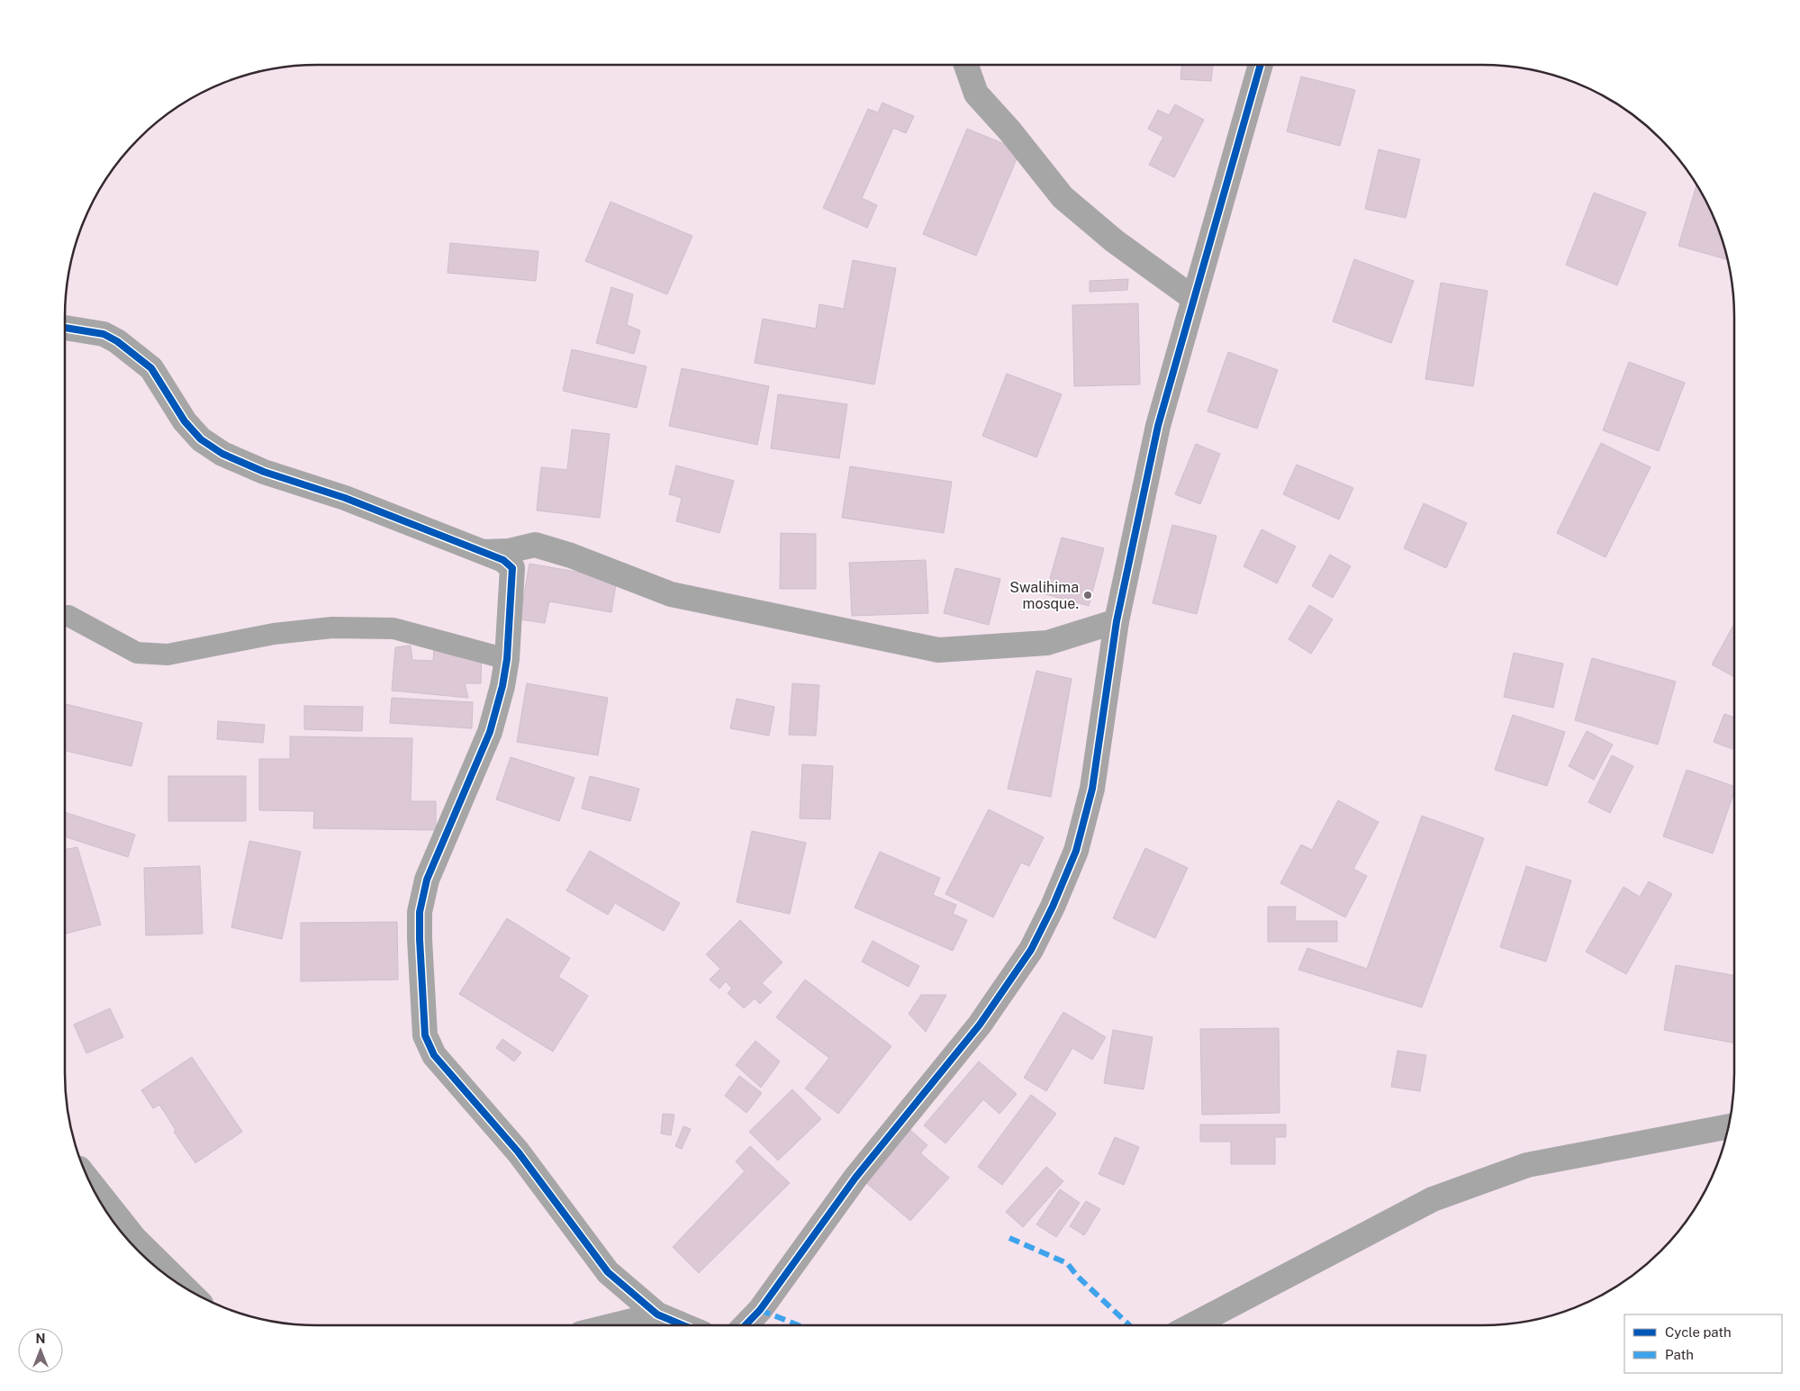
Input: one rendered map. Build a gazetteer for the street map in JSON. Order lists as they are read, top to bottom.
{
  "places": ["Swalihima mosque."],
  "legend": ["Cycle path", "Path"],
  "north": "top"
}
